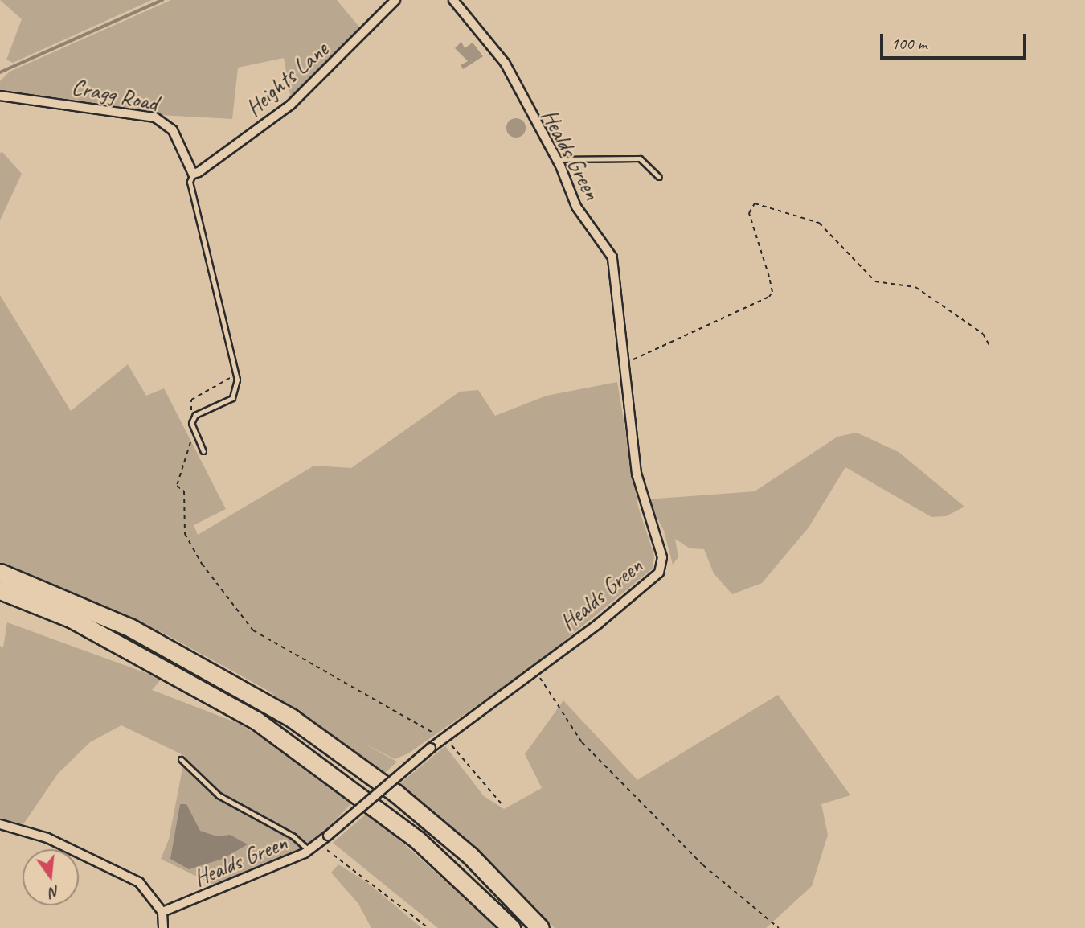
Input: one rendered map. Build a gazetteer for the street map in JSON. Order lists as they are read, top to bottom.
{
  "streets": {
    "street": ["Heights Lane", "Cragg Road", "Healds Green"]
  },
  "crossings": [
    ["Heights Lane", "Cragg Road"]
  ],
  "scale_bar": "100 m",
  "north": "bottom"
}
